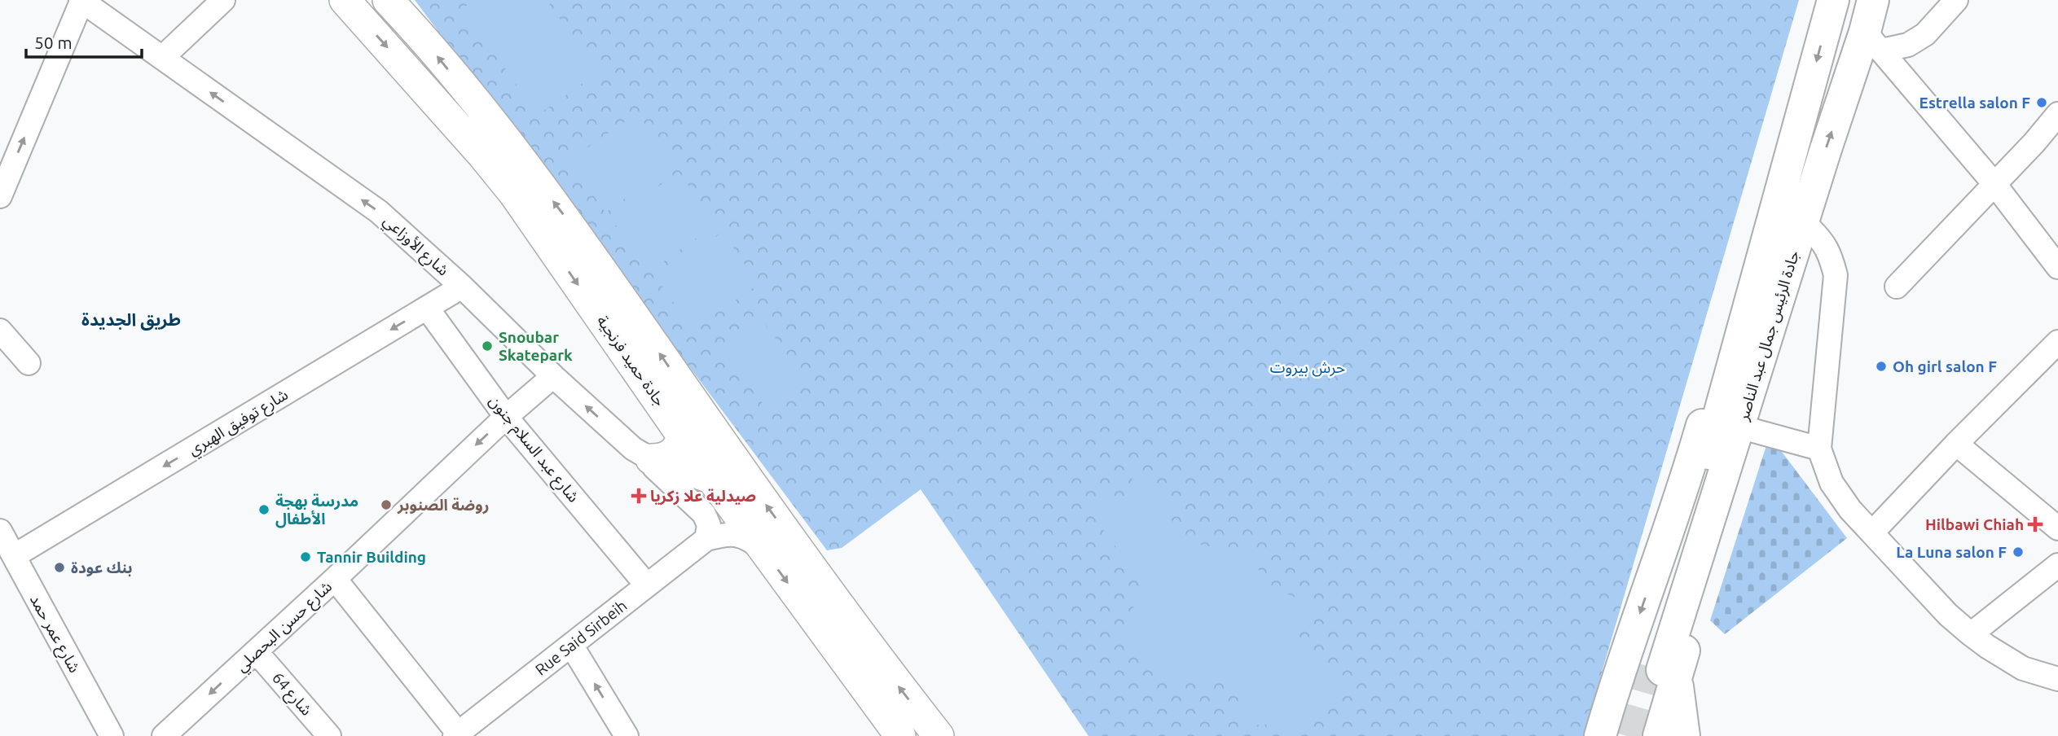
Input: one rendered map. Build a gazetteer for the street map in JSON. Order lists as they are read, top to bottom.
{
  "streets": {
    "highway": ["جادة الرئيس جمال عبد الناصر"],
    "main road": ["جادة حميد فرنجية"],
    "street": [
      "شارع الأوزاعي",
      "شارع توفيق الهبري",
      "شارع عبد السلام جنون",
      "شارع حسن البحصلي",
      "شارع عمر حمد",
      "Rue Said Sirbeih",
      "شارع 64"
    ]
  },
  "crossings": [
    ["شارع الأوزاعي", "جادة حميد فرنجية"],
    ["شارع الأوزاعي", "شارع توفيق الهبري"],
    ["شارع الأوزاعي", "شارع حسن البحصلي"],
    ["شارع توفيق الهبري", "شارع عبد السلام جنون"],
    ["شارع توفيق الهبري", "شارع عمر حمد"],
    ["شارع عبد السلام جنون", "شارع حسن البحصلي"],
    ["شارع عبد السلام جنون", "Rue Said Sirbeih"],
    ["شارع حسن البحصلي", "شارع 64"]
  ],
  "one_way": ["شارع الأوزاعي", "شارع توفيق الهبري", "شارع حسن البحصلي"],
  "districts": ["طريق الجديدة"],
  "parks": ["حرش بيروت"],
  "places": {
    "other": [
      "Estrella salon F",
      "Snoubar Skatepark",
      "Oh girl salon F",
      "روضة الصنوبر",
      "مدرسة بهجة الأطفال",
      "La Luna salon F",
      "Tannir Building",
      "بنك عودة"
    ],
    "health": ["صيدلية علا زكريا", "Hilbawi Chiah"]
  },
  "scale_bar": "50 m"
}
